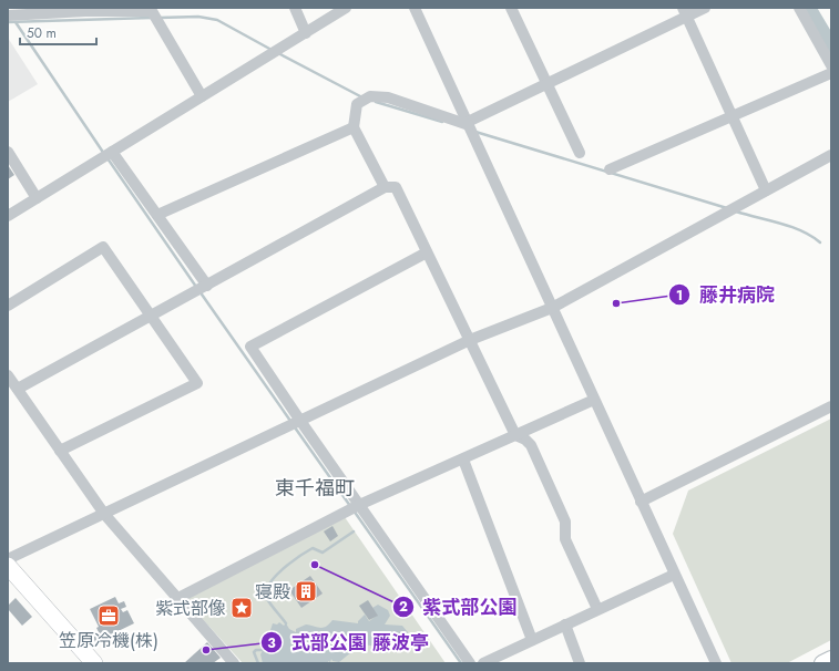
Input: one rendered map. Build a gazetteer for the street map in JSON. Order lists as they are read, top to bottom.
{
  "districts": ["東千福町"],
  "places": {
    "other": ["藤井病院", "紫式部公園", "式部公園 藤波亭"],
    "building": ["寝殿"],
    "place": ["紫式部像"],
    "office": ["笠原冷機(株)"]
  },
  "scale_bar": "50 m"
}
